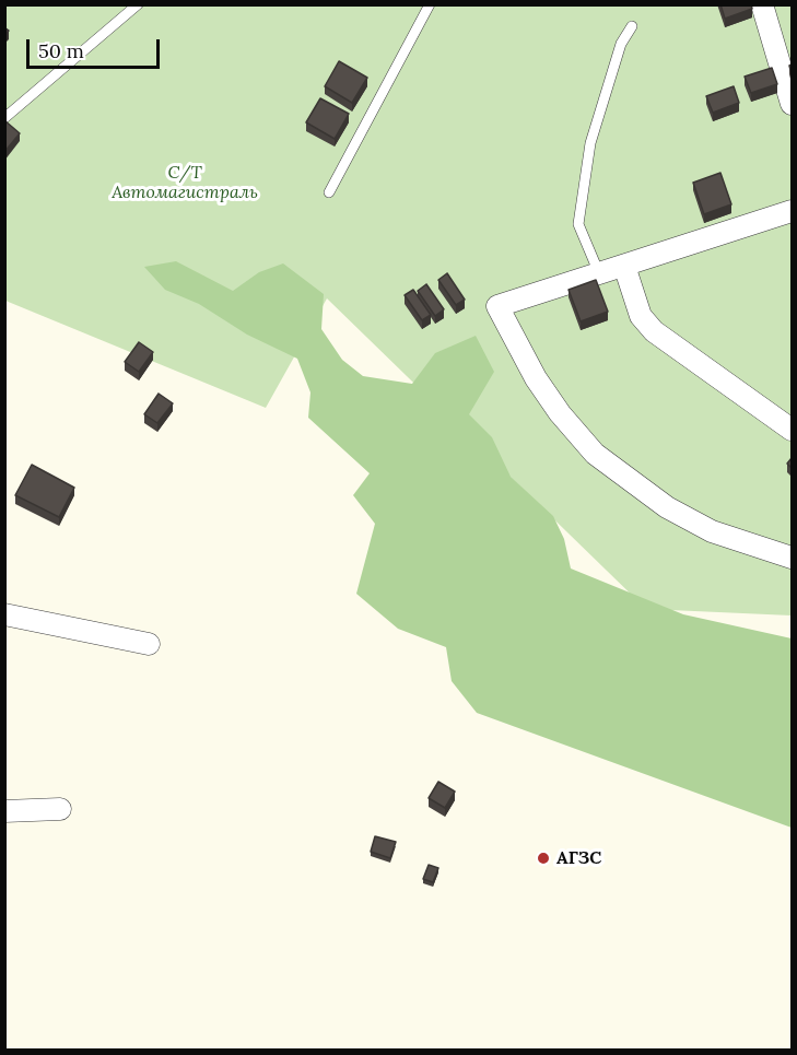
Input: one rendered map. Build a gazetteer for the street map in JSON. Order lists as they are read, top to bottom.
{
  "parks": ["С/Т Автомагистраль"],
  "places": ["АГЗС"],
  "scale_bar": "50 m"
}
